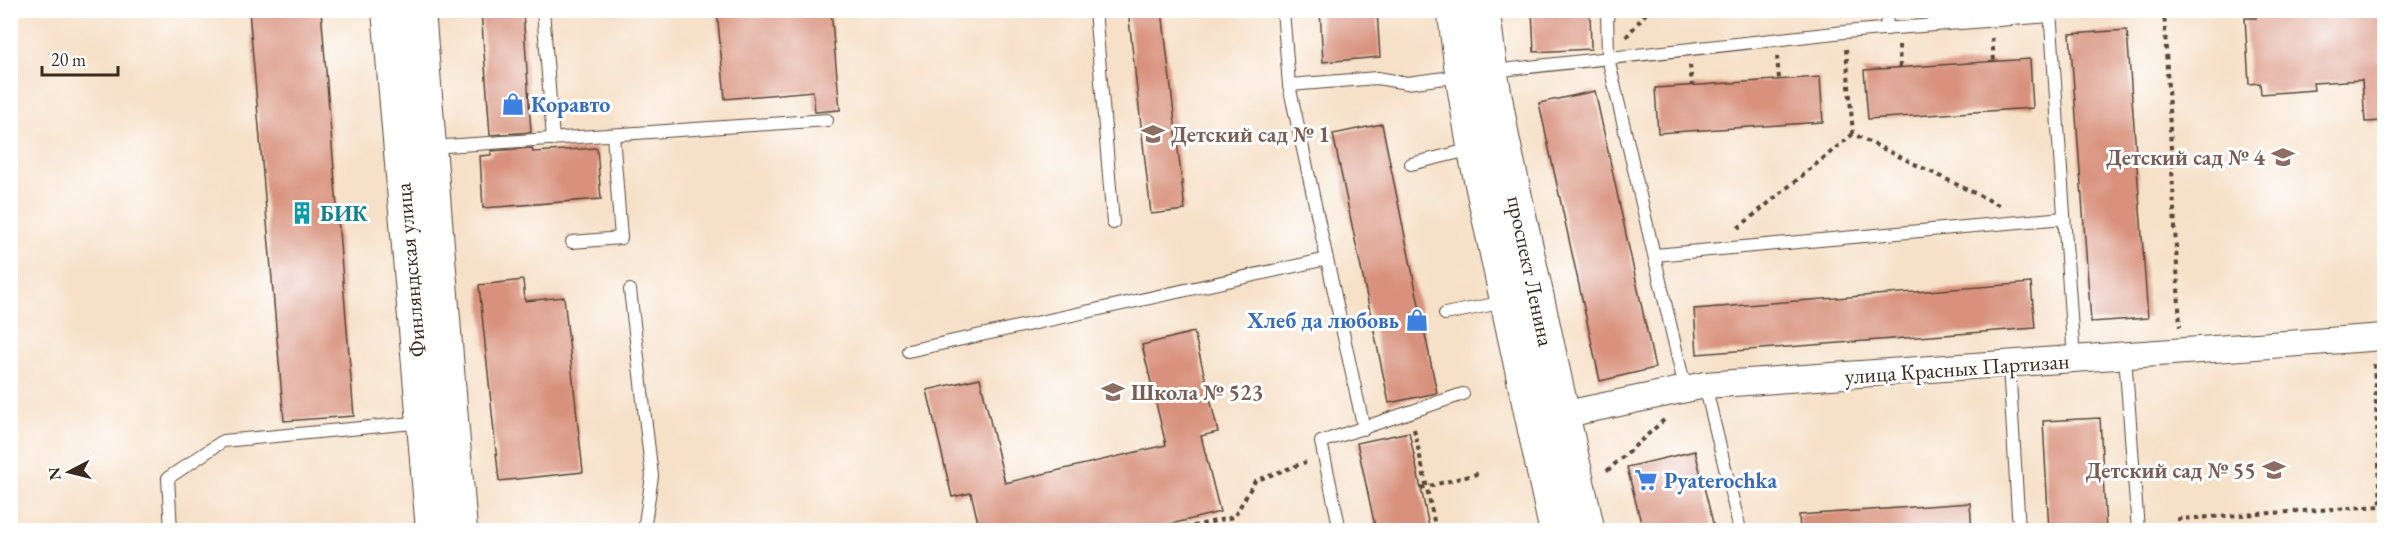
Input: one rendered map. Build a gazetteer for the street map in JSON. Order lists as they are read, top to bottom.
{
  "streets": {
    "main road": ["проспект Ленина"],
    "street": ["Финляндская улица", "улица Красных Партизан"]
  },
  "crossings": [
    ["проспект Ленина", "улица Красных Партизан"]
  ],
  "places": {
    "shop": ["Коравто", "Хлеб да любовь"],
    "school or university": [
      "Детский сад № 1",
      "Детский сад № 4",
      "Школа № 523",
      "Детский сад № 55"
    ],
    "building": ["БИК"],
    "supermarket": ["Pyaterochka"]
  },
  "scale_bar": "20 m",
  "north": "left"
}
